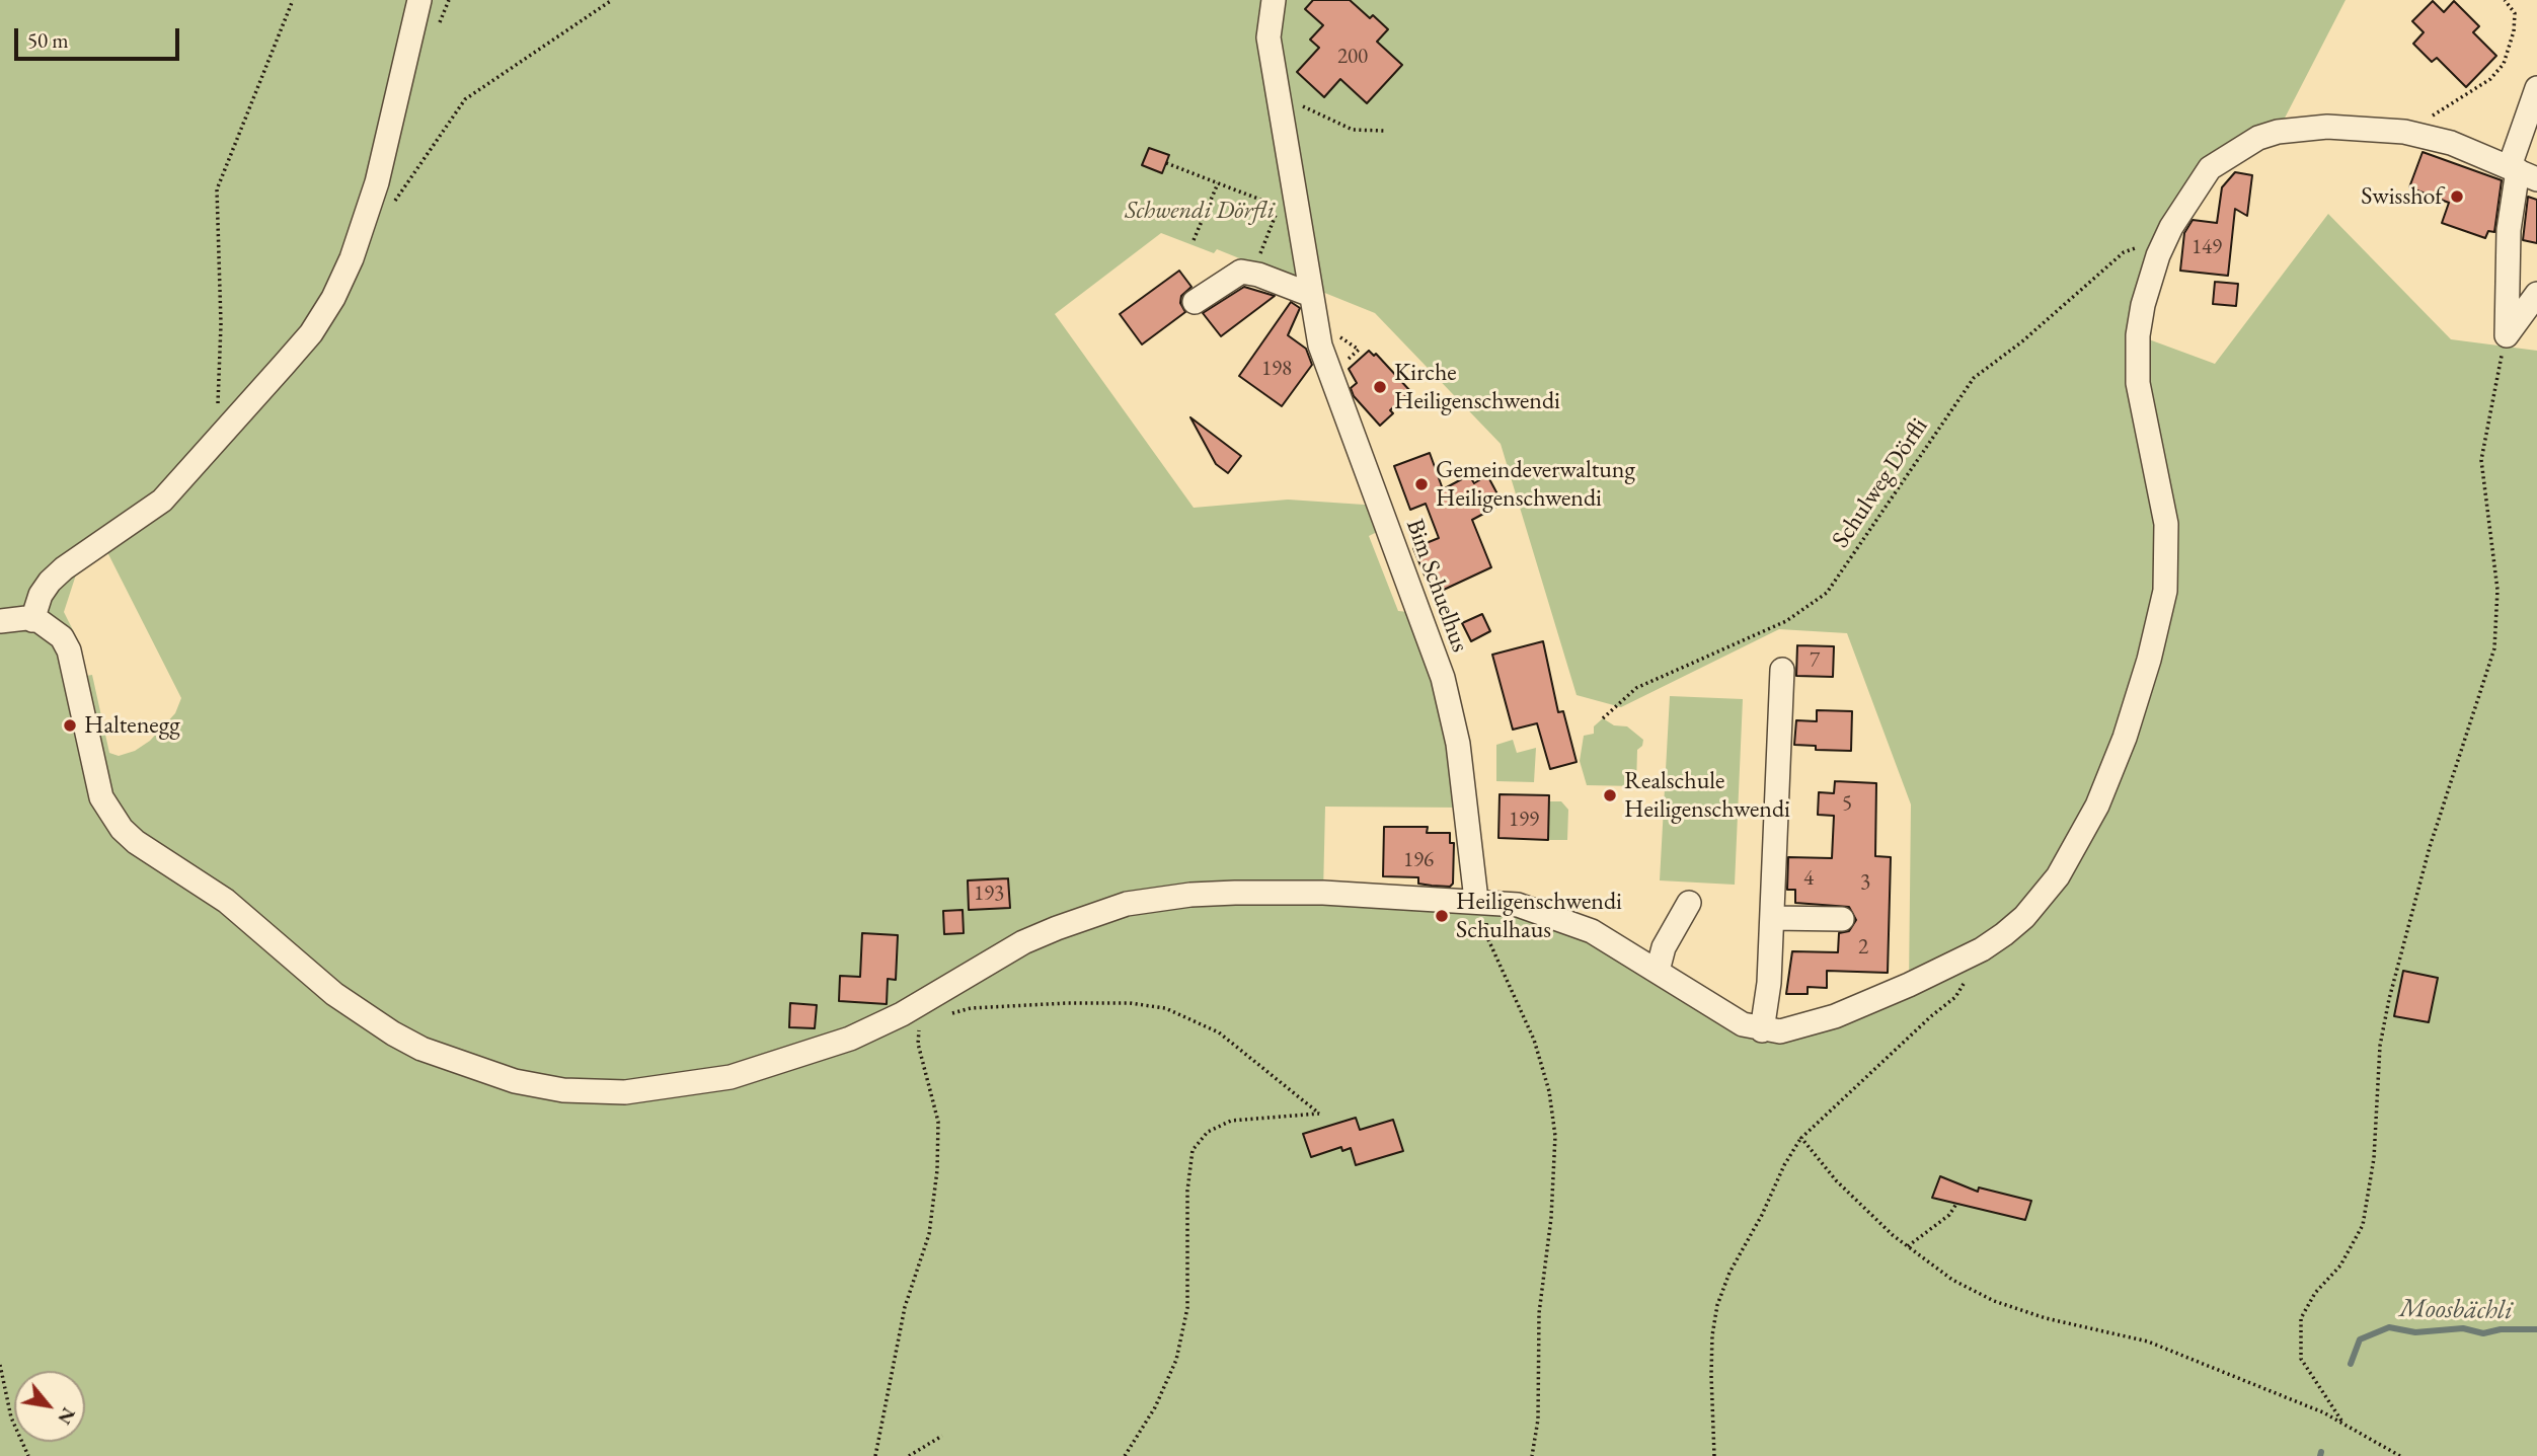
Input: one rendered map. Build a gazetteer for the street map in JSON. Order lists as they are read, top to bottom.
{
  "streets": {
    "street": ["Bim Schuelhus"],
    "path": ["Schulweg Dörfli"]
  },
  "water": ["Moosbächli"],
  "parks": ["Schwendi Dörfli"],
  "places": [
    "Swisshof",
    "Kirche Heiligenschwendi",
    "Gemeindeverwaltung Heiligenschwendi",
    "Haltenegg",
    "Realschule Heiligenschwendi",
    "Heiligenschwendi Schulhaus"
  ],
  "house_numbers": [
    "200",
    "149",
    "198",
    "7",
    "5",
    "199",
    "196",
    "4",
    "3",
    "193",
    "2"
  ],
  "scale_bar": "50 m",
  "north": "bottom right"
}
